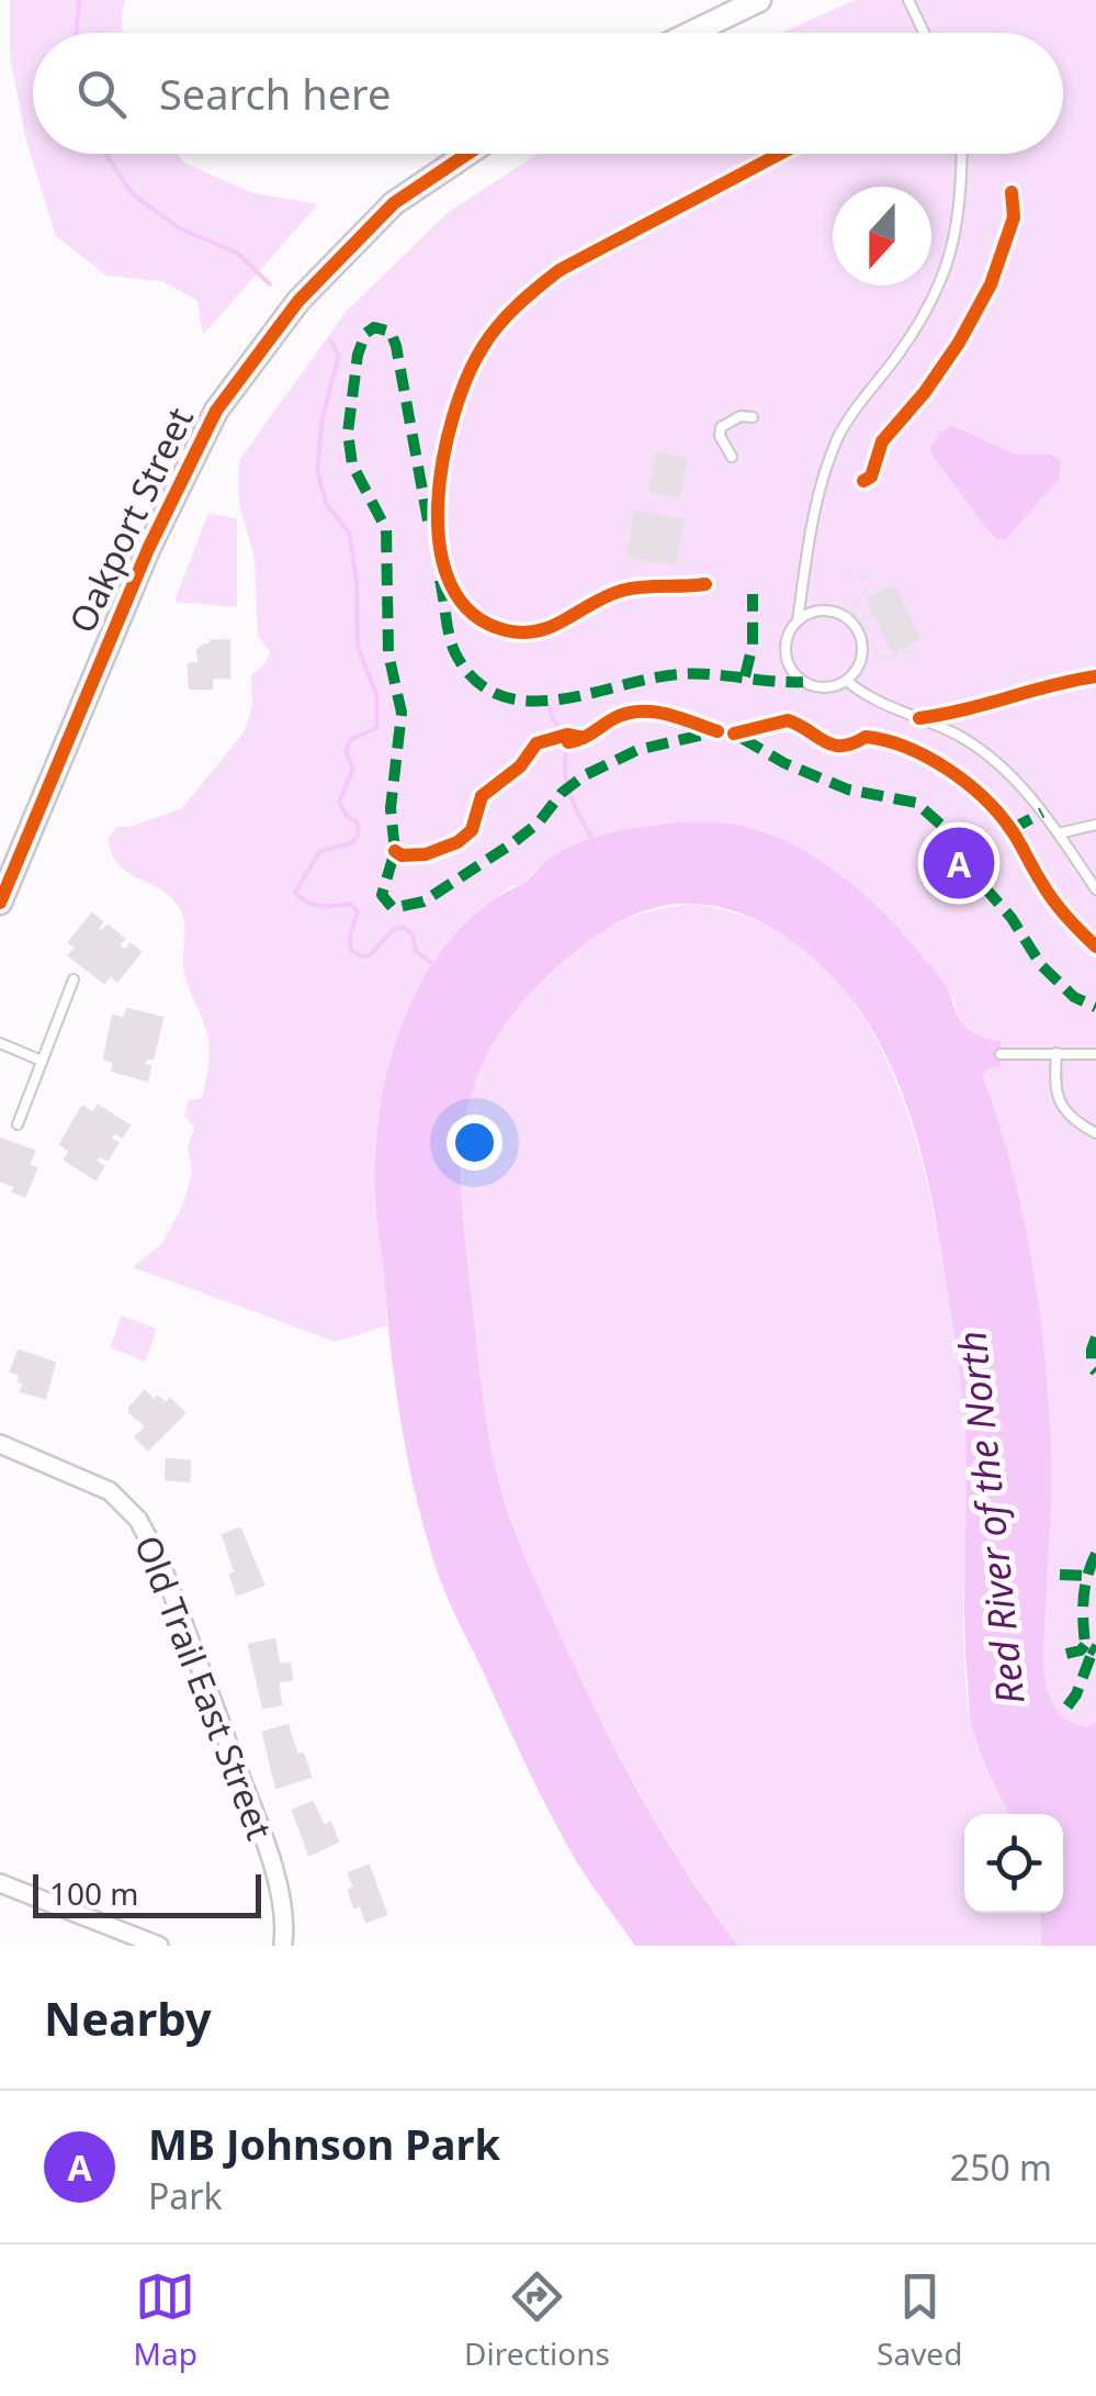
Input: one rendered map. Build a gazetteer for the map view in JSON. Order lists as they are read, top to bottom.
{
  "streets": {
    "street": ["Oakport Street", "Old Trail East Street"]
  },
  "water": ["Red River of the North"],
  "scale_bar": "100 m",
  "north": "bottom",
  "page": {
    "search": "Search here",
    "pins": "A",
    "scale": "100 m",
    "heading": "Nearby",
    "list": [
      {
        "mark": "A",
        "name": "MB Johnson Park",
        "note": "Park",
        "value": "250 m"
      }
    ],
    "nav": ["Map", "Directions", "Saved"]
  }
}
